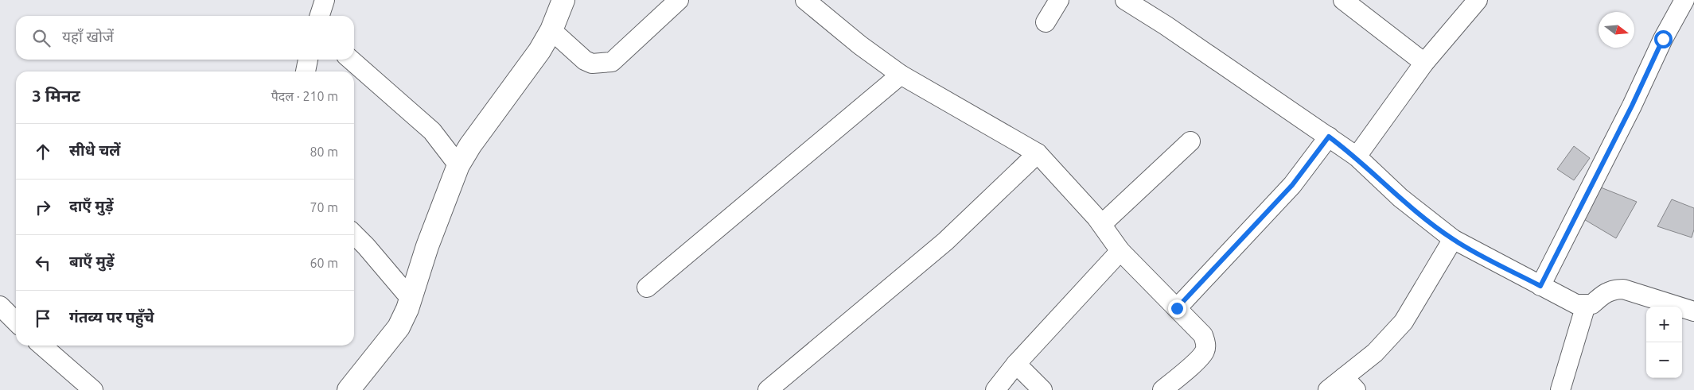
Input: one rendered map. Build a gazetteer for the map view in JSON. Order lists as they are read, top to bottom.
{
  "north": "right",
  "page": {
    "search": "यहाँ खोजें",
    "heading": ["3 मिनट", "पैदल · 210 m"],
    "list": [
      ["सीधे चलें", "80 m"],
      ["दाएँ मुड़ें", "70 m"],
      ["बाएँ मुड़ें", "60 m"],
      "गंतव्य पर पहुँचे"
    ],
    "map_buttons": ["+", "−"]
  }
}
